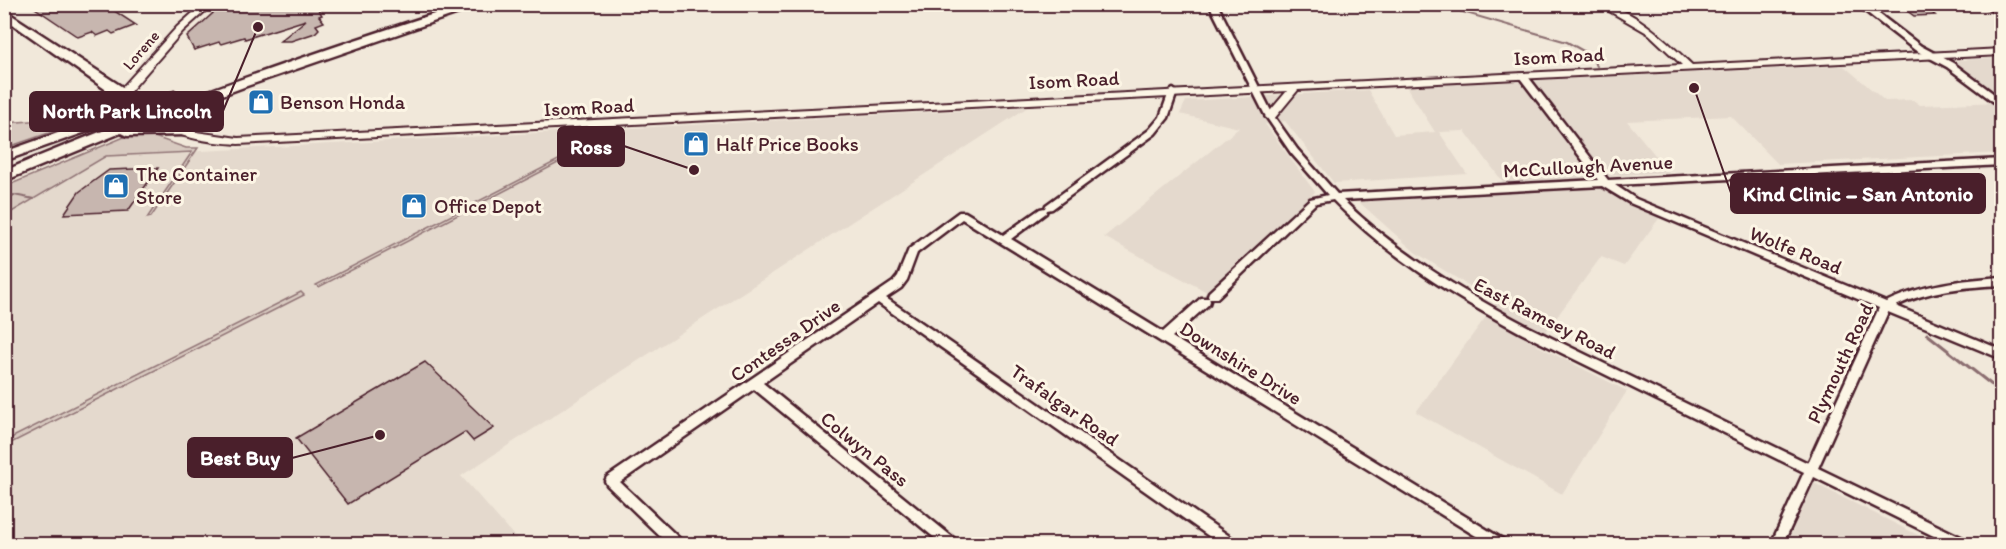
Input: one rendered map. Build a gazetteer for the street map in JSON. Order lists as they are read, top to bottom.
{
  "streets": {
    "street": [
      "Lorene",
      "Isom Road",
      "McCullough Avenue",
      "Wolfe Road",
      "East Ramsey Road",
      "Contessa Drive",
      "Downshire Drive",
      "Plymouth Road",
      "Trafalgar Road",
      "Colwyn Pass"
    ]
  },
  "crossings": [
    ["Isom Road", "Wolfe Road"],
    ["Isom Road", "East Ramsey Road"],
    ["McCullough Avenue", "Wolfe Road"],
    ["McCullough Avenue", "East Ramsey Road"],
    ["McCullough Avenue", "Downshire Drive"],
    ["Wolfe Road", "Plymouth Road"],
    ["East Ramsey Road", "Plymouth Road"],
    ["Contessa Drive", "Downshire Drive"],
    ["Contessa Drive", "Trafalgar Road"],
    ["Contessa Drive", "Colwyn Pass"]
  ],
  "places": {
    "other": [
      "North Park Lincoln",
      "Kind Clinic – San Antonio",
      "Ross",
      "Best Buy"
    ],
    "shop": [
      "Benson Honda",
      "Half Price Books",
      "The Container Store",
      "Office Depot"
    ]
  }
}
